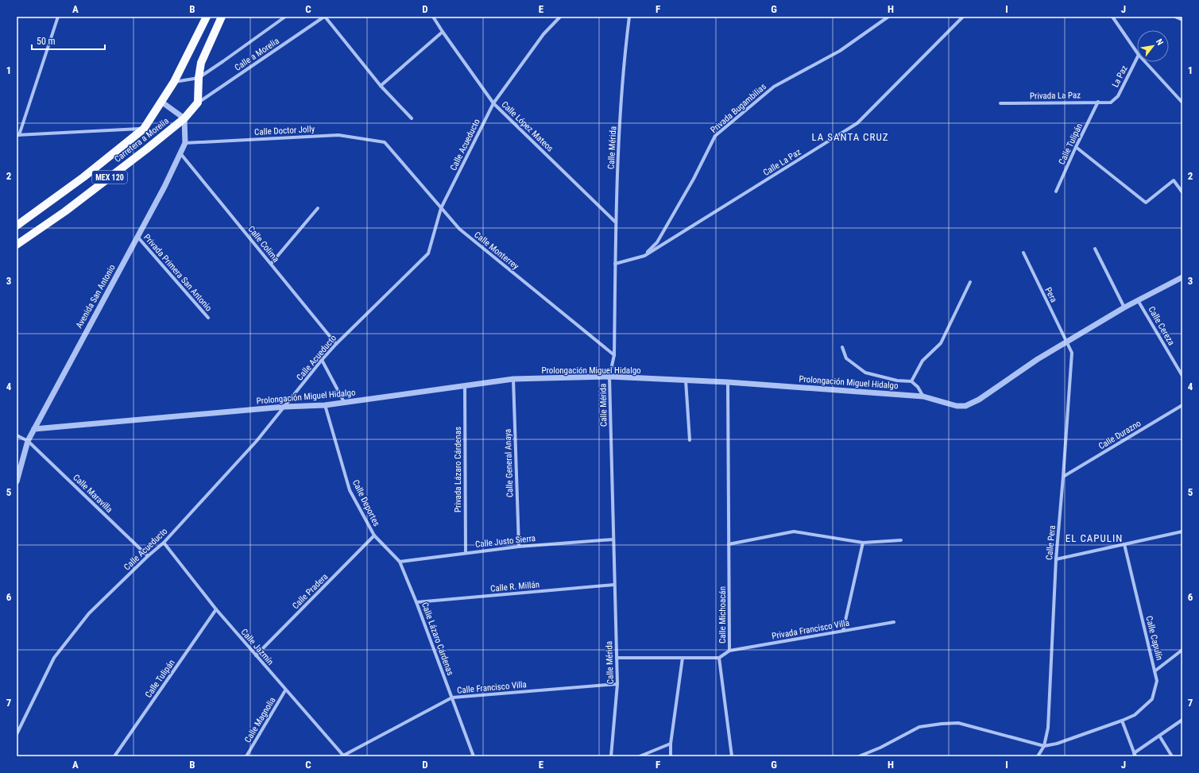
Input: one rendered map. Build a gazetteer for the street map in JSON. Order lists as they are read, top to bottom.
{
  "streets": {
    "main road": ["Carretera a Morelia", "MEX 120"],
    "street": [
      "Calle a Morelia",
      "La Paz",
      "Privada La Paz",
      "Privada Bugambilias",
      "Calle López Mateos",
      "Calle Doctor Jolly",
      "Calle Tulipán",
      "Calle Acueducto",
      "Calle Mérida",
      "Calle La Paz",
      "Calle Colima",
      "Calle Monterrey",
      "Privada Primera San Antonio",
      "Pera",
      "Avenida San Antonio",
      "Calle Cereza",
      "Prolongación Miguel Hidalgo",
      "Calle Durazno",
      "Calle General Anaya",
      "Privada Lázaro Cárdenas",
      "Calle Maravilla",
      "Calle Deportes",
      "Calle Justo Sierra",
      "Calle Pera",
      "Calle R. Millán",
      "Calle Pradera",
      "Calle Michoacán",
      "Privada Francisco Villa",
      "Calle Capulín",
      "Calle Lázaro Cárdenas",
      "Calle Jazmín",
      "Calle Francisco Villa",
      "Calle Magnolia"
    ]
  },
  "crossings": [
    ["Calle a Morelia", "Carretera a Morelia"],
    ["Calle a Morelia", "MEX 120"],
    ["La Paz", "Privada La Paz"],
    ["Privada La Paz", "Calle Tulipán"],
    ["Privada Bugambilias", "Calle La Paz"],
    ["Calle López Mateos", "Calle Acueducto"],
    ["Calle López Mateos", "Calle Mérida"],
    ["Calle Doctor Jolly", "Calle Monterrey"],
    ["Calle Doctor Jolly", "Avenida San Antonio"],
    ["Carretera a Morelia", "MEX 120"],
    ["Carretera a Morelia", "Avenida San Antonio"],
    ["Calle Tulipán", "Calle Jazmín"],
    ["Calle Acueducto", "Calle Colima"],
    ["Calle Acueducto", "Calle Monterrey"],
    ["Calle Acueducto", "Prolongación Miguel Hidalgo"],
    ["Calle Acueducto", "Calle Maravilla"],
    ["Calle Acueducto", "Calle Jazmín"],
    ["Calle Mérida", "Calle La Paz"],
    ["Calle Mérida", "Calle Monterrey"],
    ["Calle Mérida", "Prolongación Miguel Hidalgo"],
    ["Calle Mérida", "Calle Justo Sierra"],
    ["Calle Mérida", "Calle R. Millán"],
    ["Calle Mérida", "Calle Francisco Villa"],
    ["Calle Colima", "Avenida San Antonio"],
    ["Privada Primera San Antonio", "Avenida San Antonio"],
    ["Pera", "Prolongación Miguel Hidalgo"],
    ["Pera", "Calle Pera"],
    ["Avenida San Antonio", "Prolongación Miguel Hidalgo"],
    ["Avenida San Antonio", "Calle Maravilla"],
    ["Calle Cereza", "Prolongación Miguel Hidalgo"],
    ["Prolongación Miguel Hidalgo", "Calle General Anaya"],
    ["Prolongación Miguel Hidalgo", "Privada Lázaro Cárdenas"],
    ["Prolongación Miguel Hidalgo", "Calle Deportes"],
    ["Prolongación Miguel Hidalgo", "Calle Pera"],
    ["Prolongación Miguel Hidalgo", "Calle Michoacán"],
    ["Calle Durazno", "Calle Pera"],
    ["Calle General Anaya", "Calle Justo Sierra"],
    ["Privada Lázaro Cárdenas", "Calle Justo Sierra"],
    ["Calle Deportes", "Calle Justo Sierra"],
    ["Calle Deportes", "Calle Pradera"],
    ["Calle Deportes", "Calle Lázaro Cárdenas"],
    ["Calle Justo Sierra", "Calle Lázaro Cárdenas"],
    ["Calle Pera", "Calle Capulín"],
    ["Calle R. Millán", "Calle Lázaro Cárdenas"],
    ["Calle Pradera", "Calle Jazmín"],
    ["Calle Michoacán", "Privada Francisco Villa"],
    ["Calle Lázaro Cárdenas", "Calle Francisco Villa"],
    ["Calle Jazmín", "Calle Francisco Villa"],
    ["Calle Jazmín", "Calle Magnolia"]
  ],
  "districts": ["LA SANTA CRUZ", "EL CAPULIN"],
  "scale_bar": "50 m",
  "north": "top right",
  "grid": {
    "columns": [
      "A",
      "B",
      "C",
      "D",
      "E",
      "F",
      "G",
      "H",
      "I",
      "J"
    ],
    "rows": [
      "1",
      "2",
      "3",
      "4",
      "5",
      "6",
      "7"
    ]
  }
}
